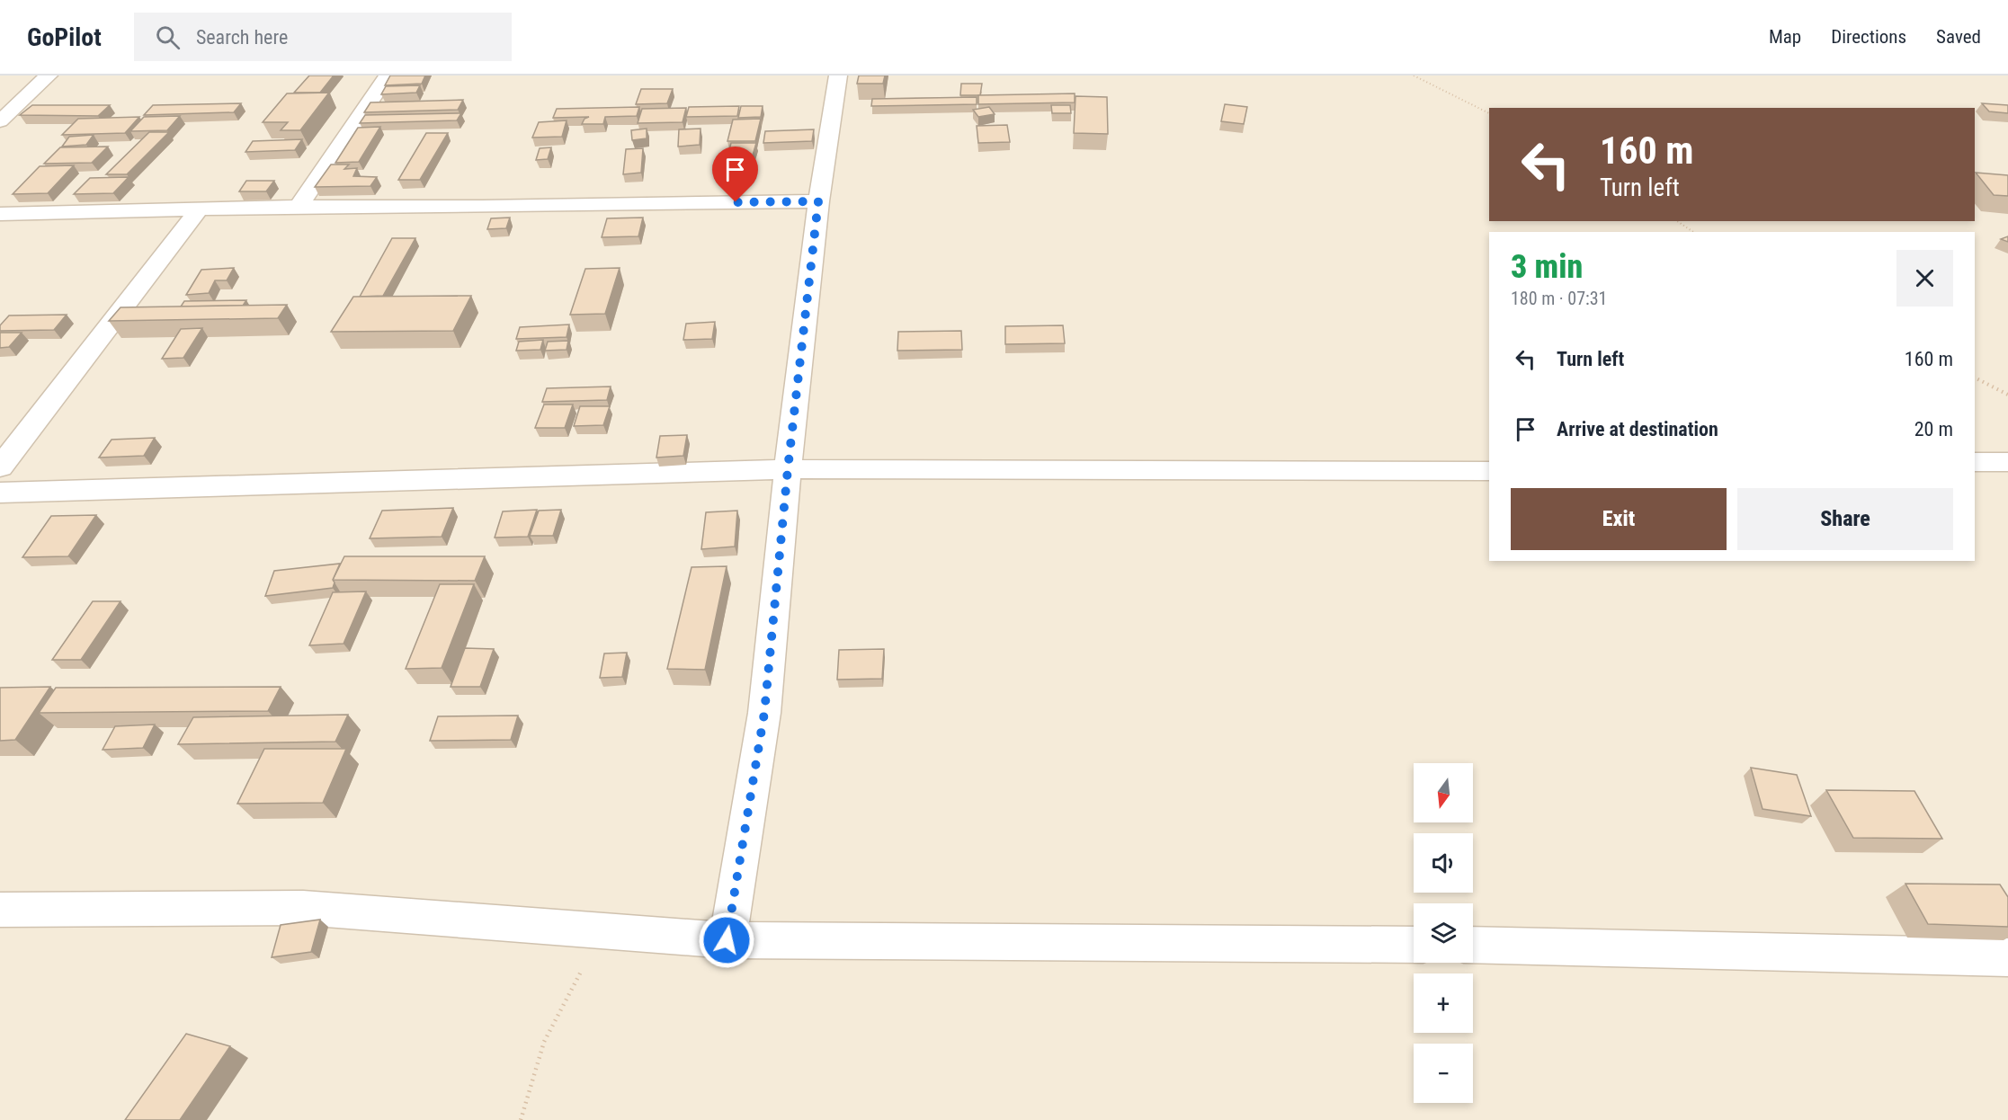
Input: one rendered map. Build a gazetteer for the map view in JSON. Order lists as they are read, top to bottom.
{
  "north": "bottom",
  "page": {
    "header": "GoPilot",
    "search": "Search here",
    "nav": ["Map", "Directions", "Saved"],
    "turn": ["160 m", "Turn left"],
    "heading": ["3 min", "180 m · 07:31"],
    "list": [
      {
        "name": "Turn left",
        "value": "160 m"
      },
      {
        "name": "Arrive at destination",
        "value": "20 m"
      }
    ],
    "buttons": ["Exit", "Share"],
    "map_buttons": ["+", "−"]
  }
}
